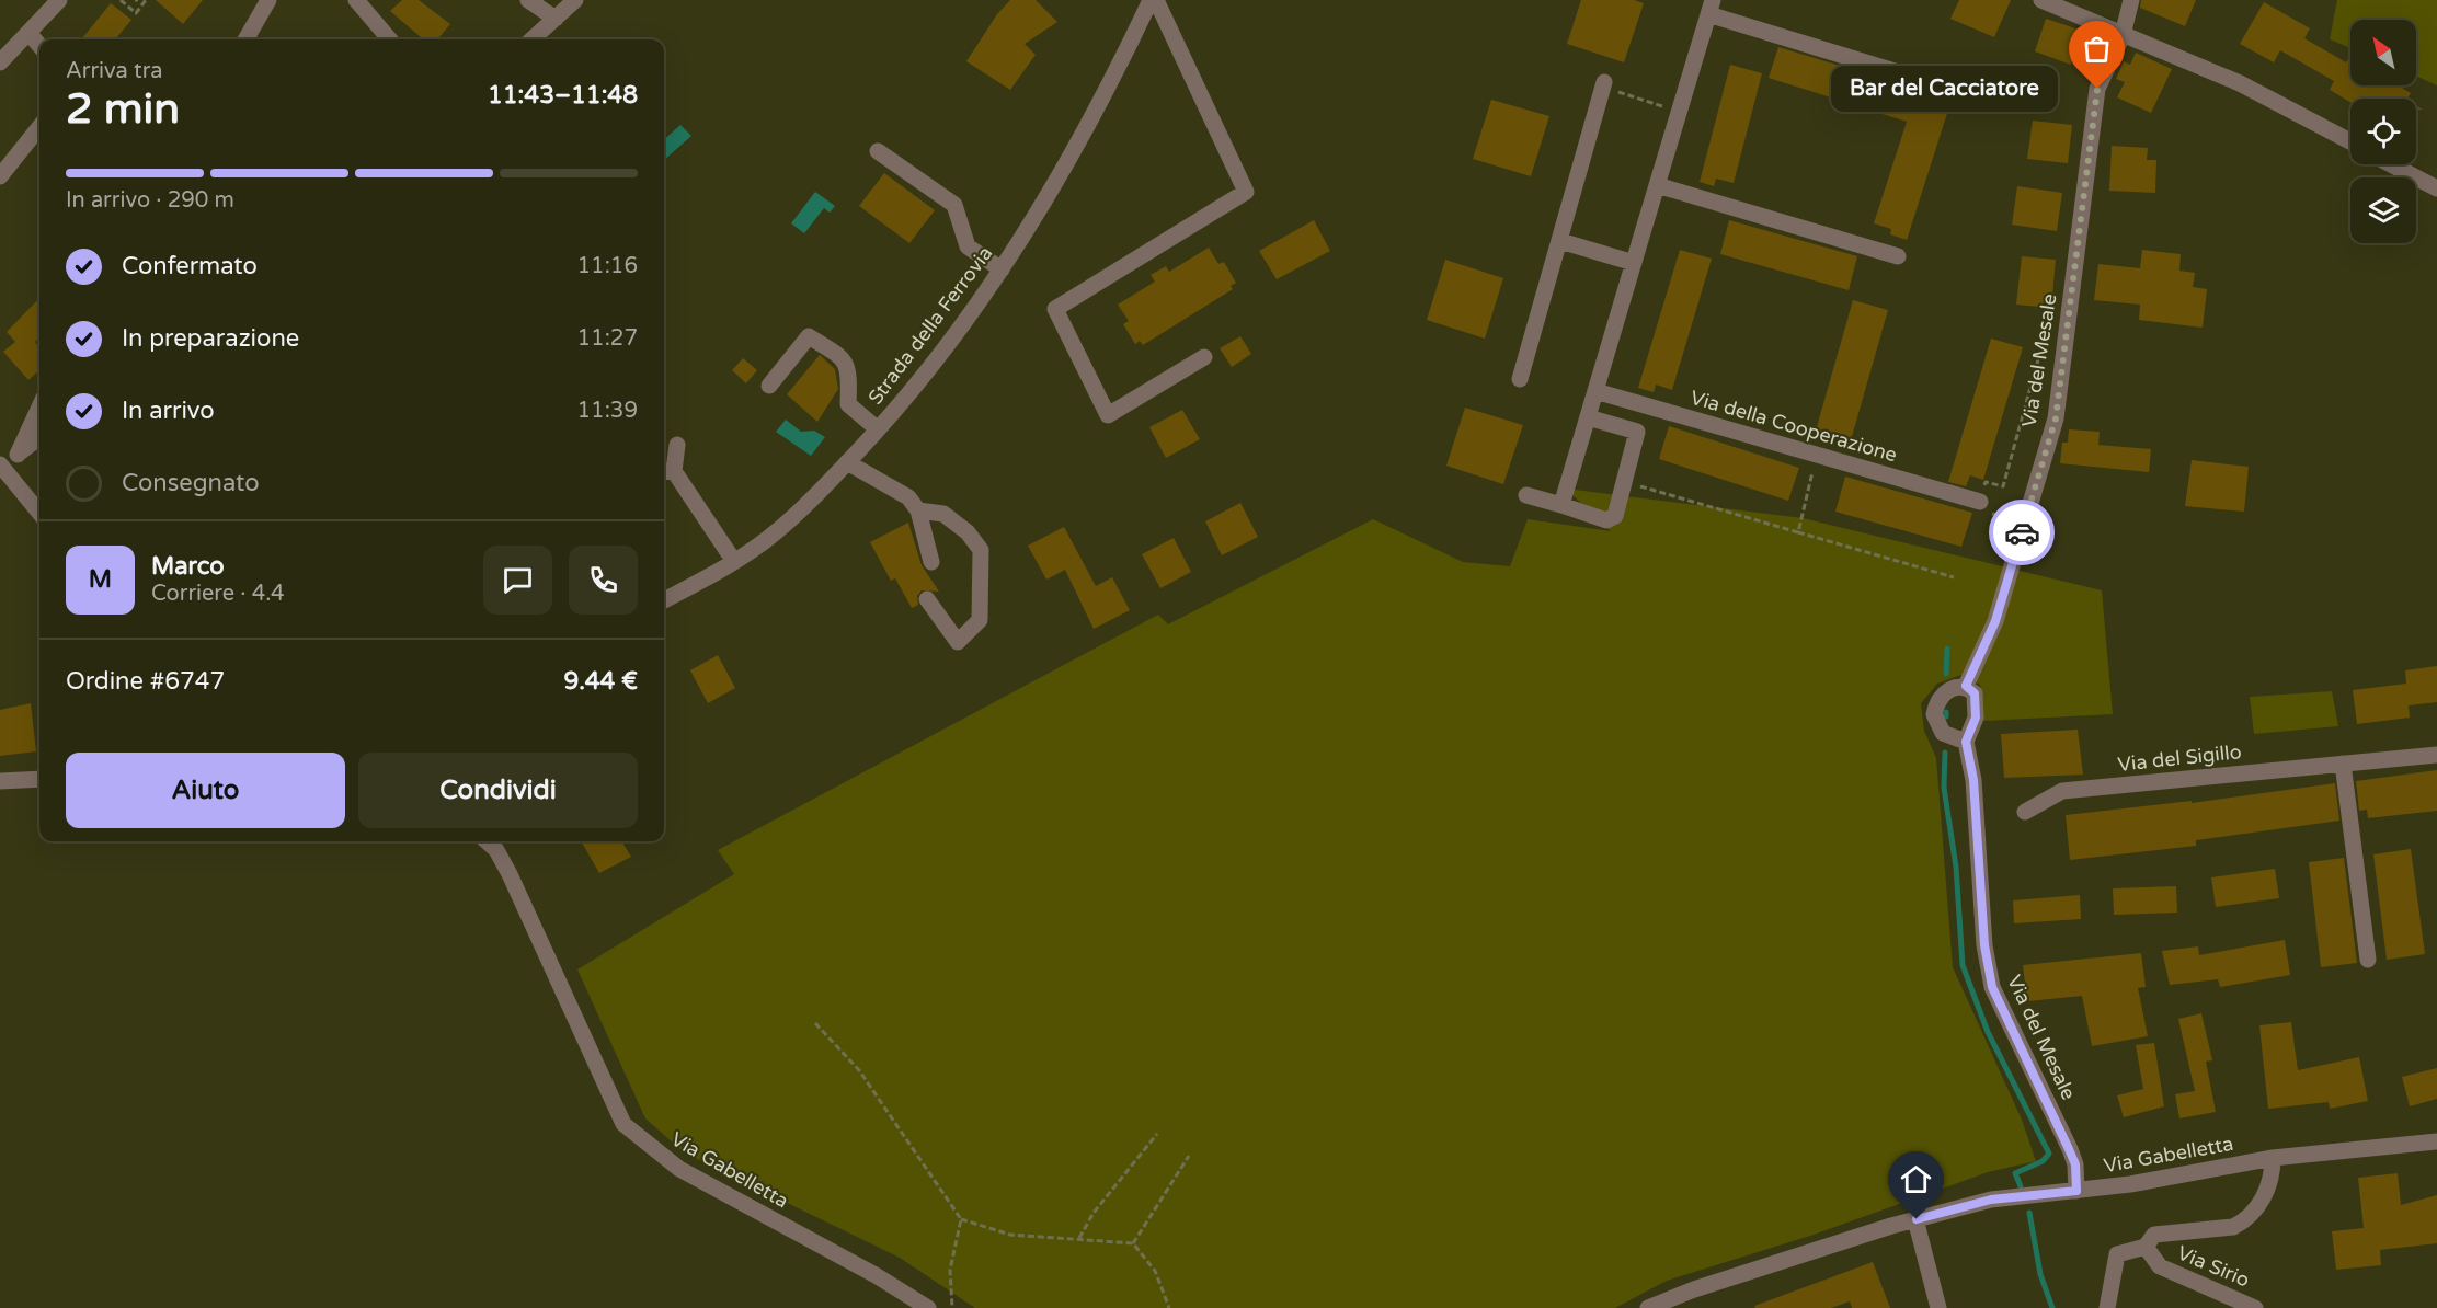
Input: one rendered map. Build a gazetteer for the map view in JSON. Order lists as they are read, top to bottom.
{
  "streets": {
    "street": [
      "Strada della Ferrovia",
      "Via del Mesale",
      "Via della Cooperazione",
      "Via del Sigillo",
      "Via Gabelletta",
      "Via Sirio"
    ]
  },
  "crossings": [
    ["Via del Mesale", "Via Gabelletta"],
    ["Via Gabelletta", "Via Sirio"]
  ],
  "places": ["Bar del Cacciatore"],
  "north": "top left",
  "page": {
    "heading": ["2 min", "Arriva tra", "11:43–11:48"],
    "panel": [
      "Marco",
      "Corriere · 4.4",
      "Ordine #6747",
      "9.44 €"
    ],
    "bubble": "Bar del Cacciatore",
    "bar": "In arrivo · 290 m",
    "list": [
      ["Confermato", "11:16"],
      ["In preparazione", "11:27"],
      ["In arrivo", "11:39"],
      "Consegnato"
    ],
    "round": "M",
    "buttons": ["Aiuto", "Condividi"]
  }
}
